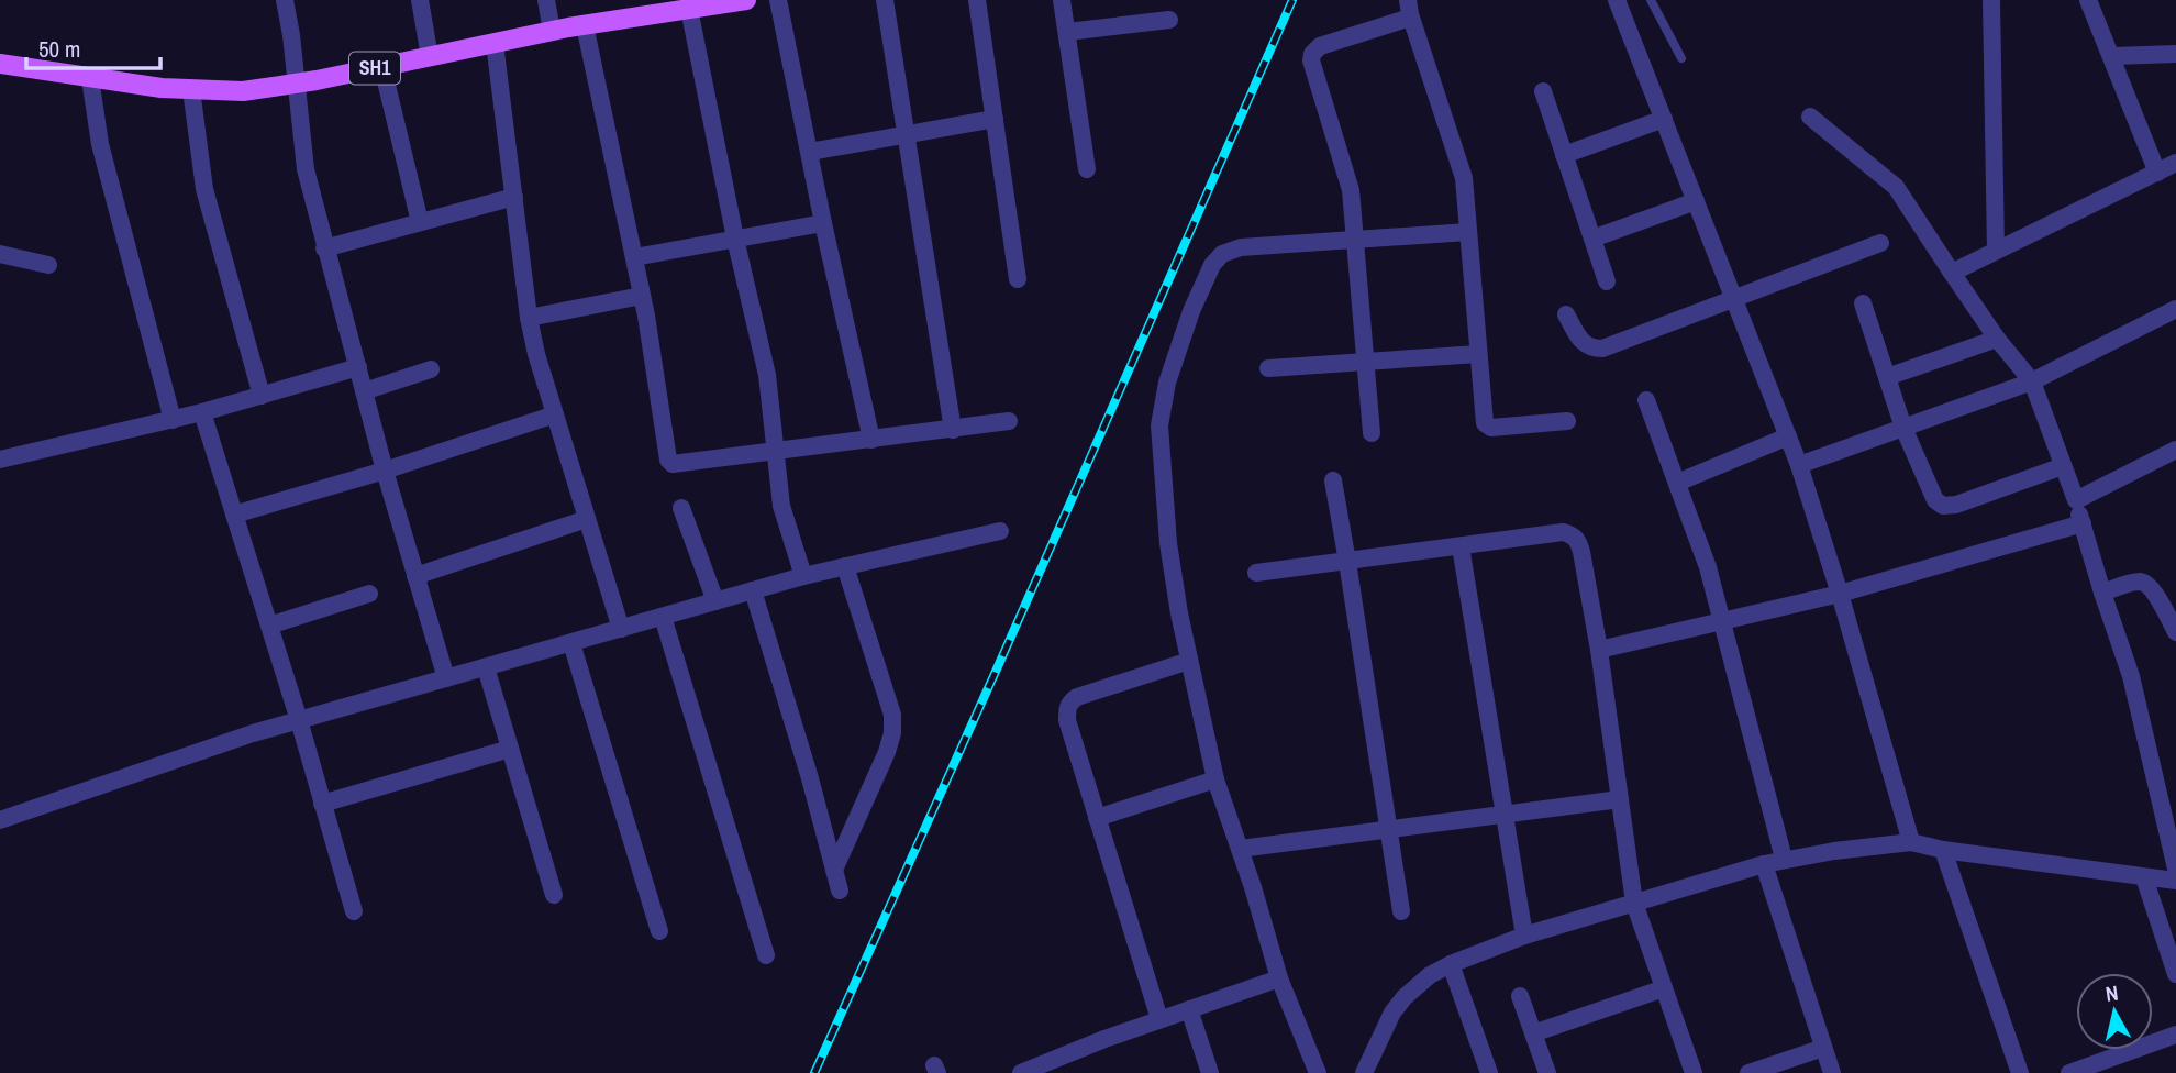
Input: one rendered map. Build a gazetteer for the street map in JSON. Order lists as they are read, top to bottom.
{
  "streets": {
    "main road": ["SH1"]
  },
  "scale_bar": "50 m",
  "north": "top"
}
